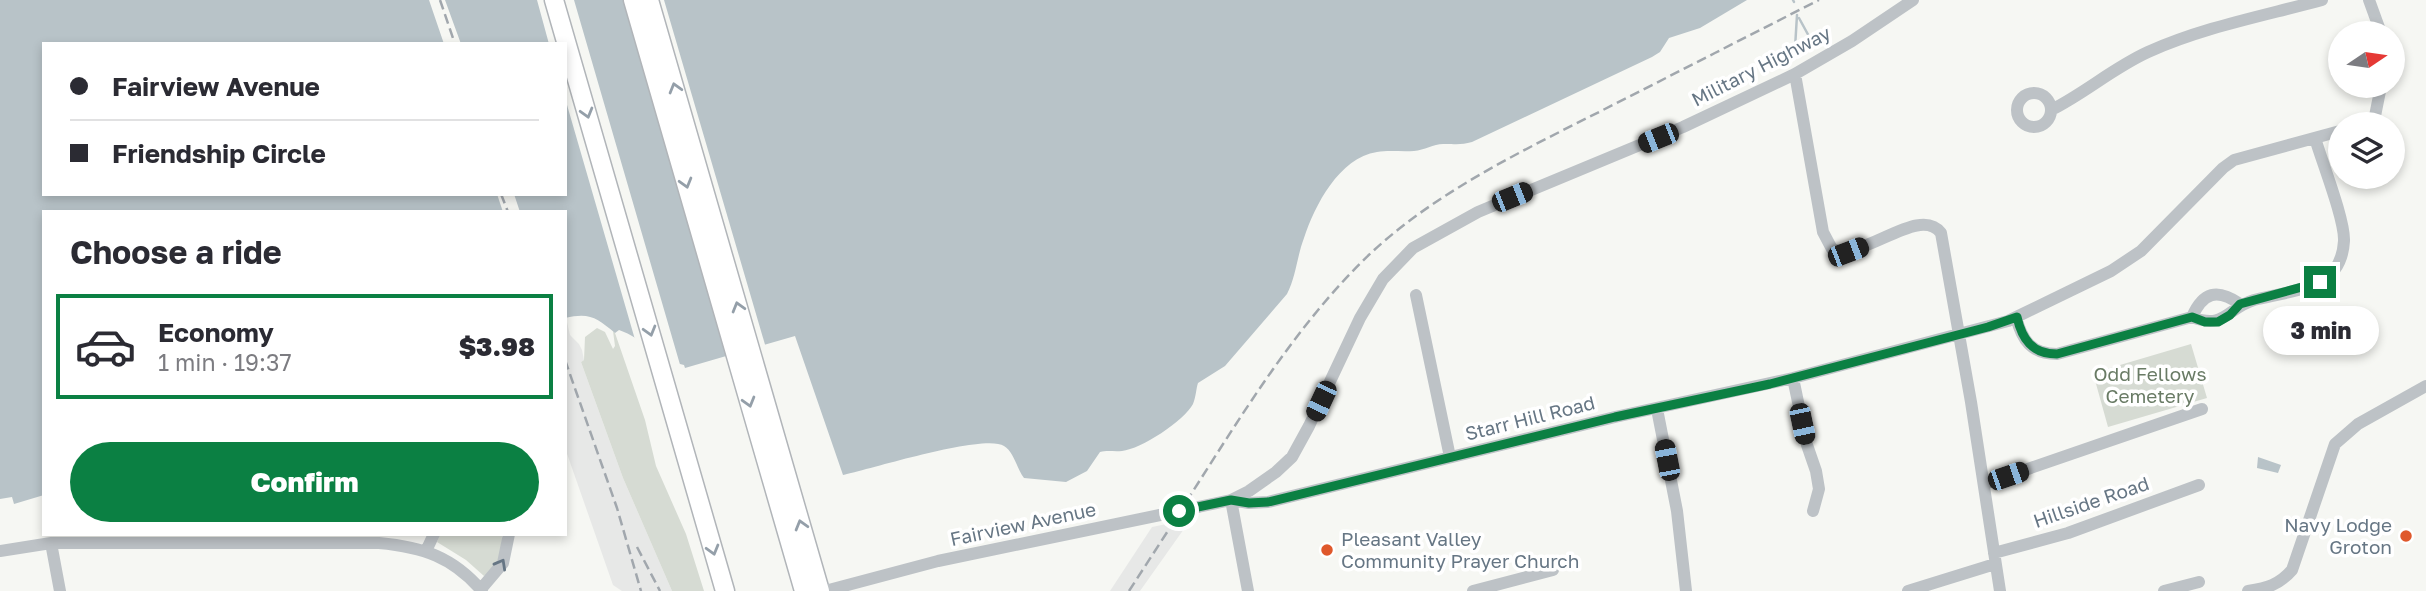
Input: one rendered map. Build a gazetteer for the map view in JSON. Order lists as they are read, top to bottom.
{
  "streets": {
    "street": [
      "Military Highway",
      "Starr Hill Road",
      "Hillside Road",
      "Fairview Avenue"
    ]
  },
  "crossings": [
    ["Military Highway", "Starr Hill Road"],
    ["Military Highway", "Fairview Avenue"],
    ["Starr Hill Road", "Fairview Avenue"]
  ],
  "parks": ["Odd Fellows Cemetery"],
  "places": ["Navy Lodge Groton", "Pleasant Valley Community Prayer Church"],
  "north": "right",
  "page": {
    "banner": ["Fairview Avenue", "Friendship Circle"],
    "heading": "Choose a ride",
    "list": [
      {
        "name": "Economy",
        "note": "1 min · 19:37",
        "value": "$3.98"
      }
    ],
    "bubble": "3 min",
    "buttons": "Confirm"
  }
}
